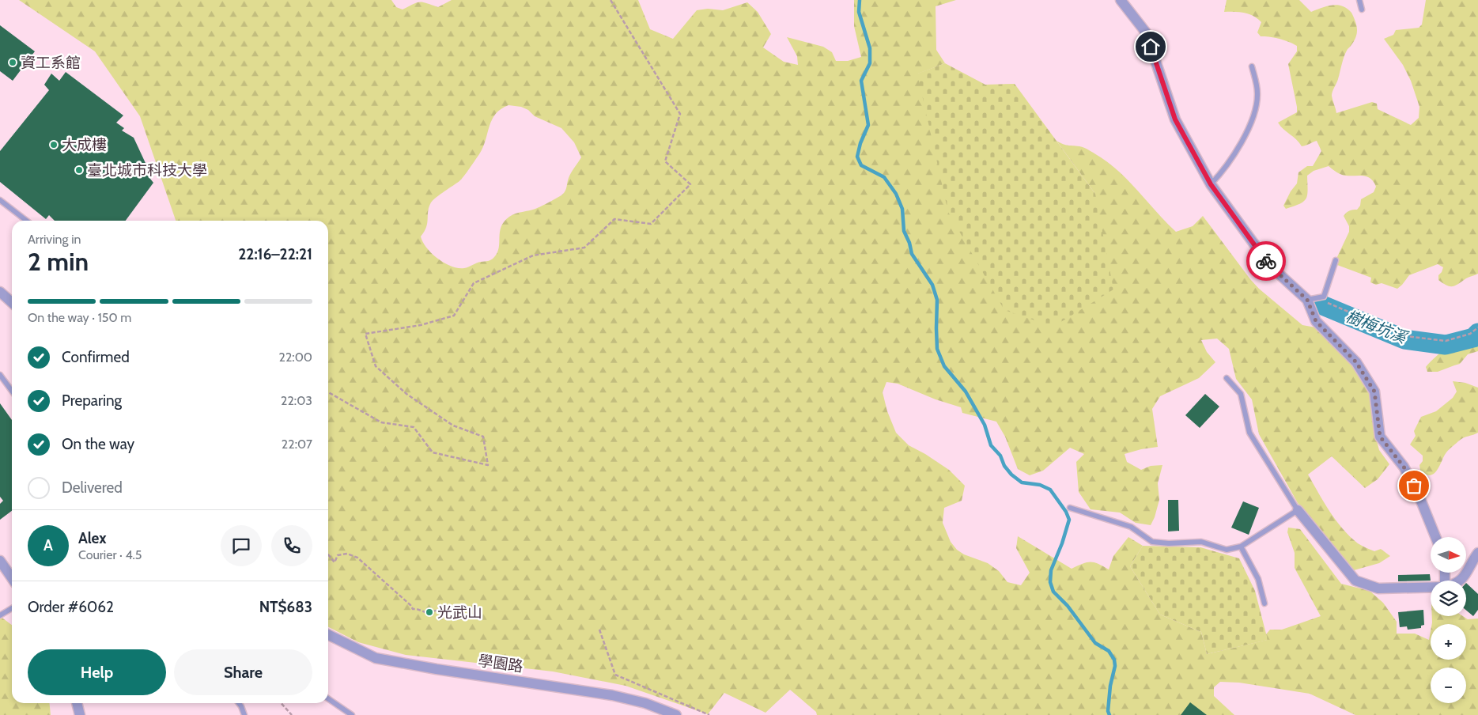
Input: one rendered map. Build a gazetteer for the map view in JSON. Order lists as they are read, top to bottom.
{
  "streets": {
    "street": ["學園路"]
  },
  "water": ["樹梅坑溪"],
  "places": [
    "資工系館",
    "大成樓",
    "臺北城市科技大學",
    "光武山"
  ],
  "north": "right",
  "page": {
    "heading": ["2 min", "Arriving in", "22:16–22:21"],
    "panel": [
      "Alex",
      "Courier · 4.5",
      "Order #6062",
      "NT$683"
    ],
    "bar": "On the way · 150 m",
    "list": [
      ["Confirmed", "22:00"],
      ["Preparing", "22:03"],
      ["On the way", "22:07"],
      "Delivered"
    ],
    "round": "A",
    "map_buttons": ["+", "−"],
    "buttons": ["Help", "Share"]
  }
}
